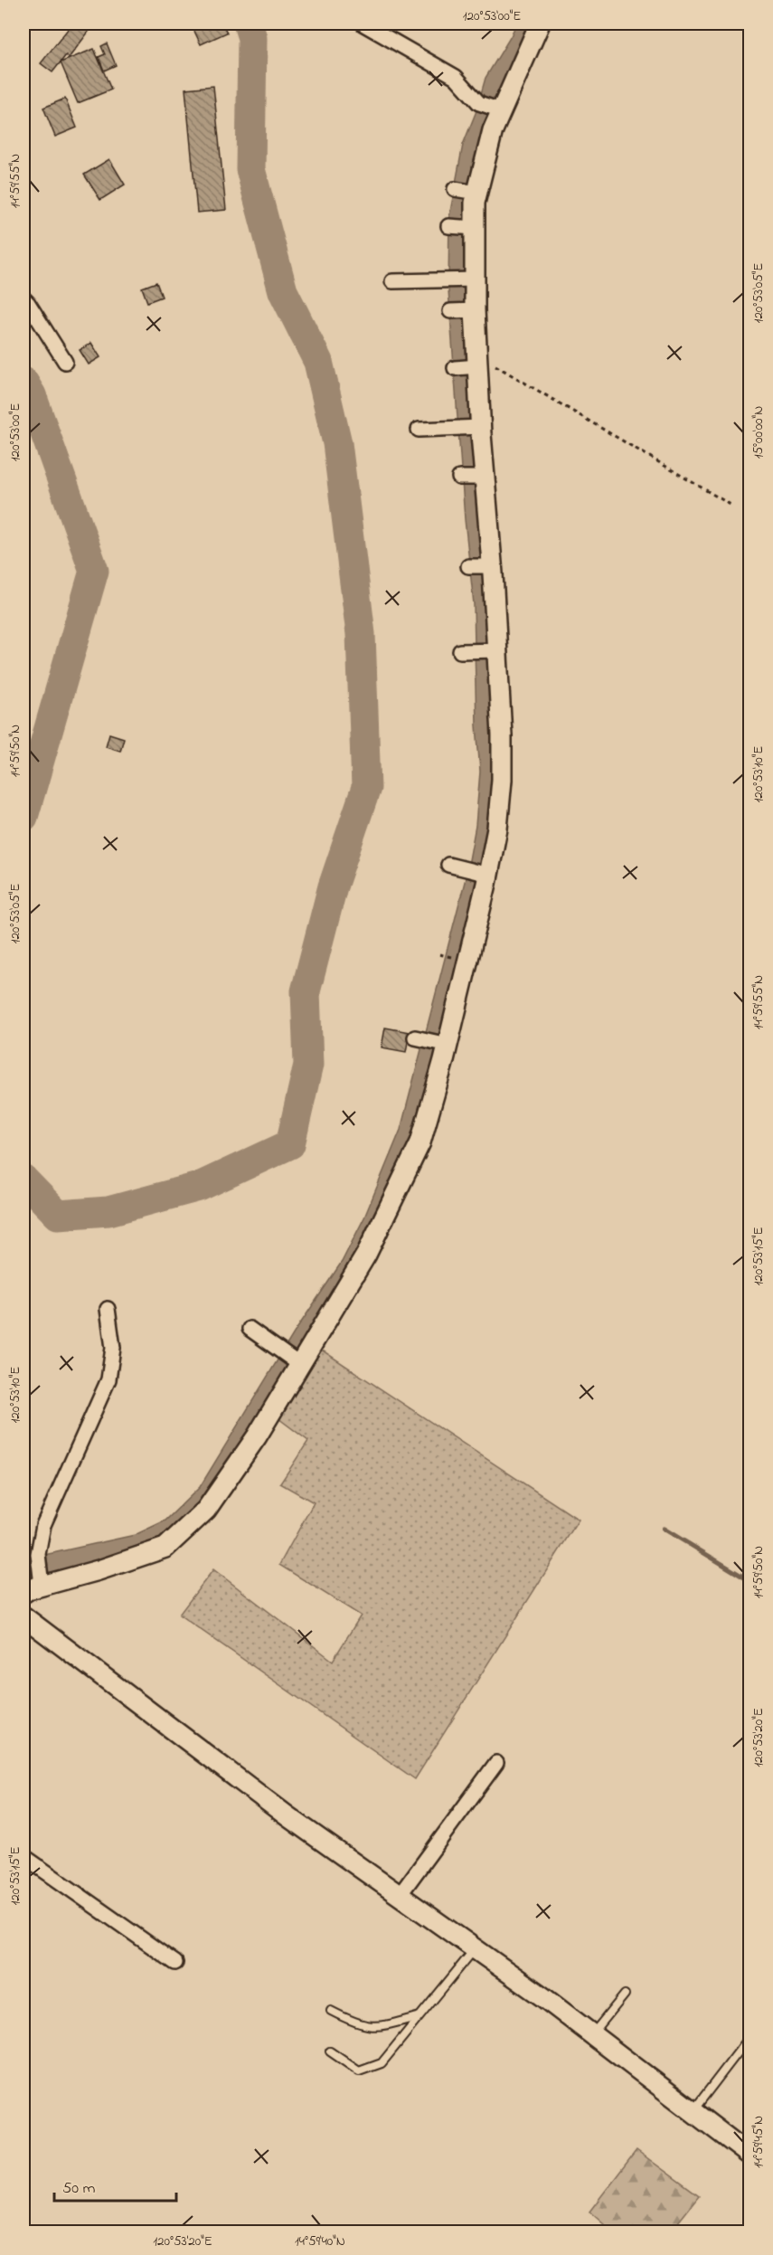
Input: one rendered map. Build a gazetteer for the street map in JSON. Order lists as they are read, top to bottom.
{
  "scale_bar": "50 m",
  "coordinates": [
    "120°53'00\"E",
    "14°59'55\"N",
    "120°53'05\"E",
    "15°00'00\"N",
    "14°59'50\"N",
    "120°53'10\"E",
    "120°53'15\"E",
    "120°53'20\"E",
    "14°59'45\"N",
    "14°59'40\"N"
  ]
}
